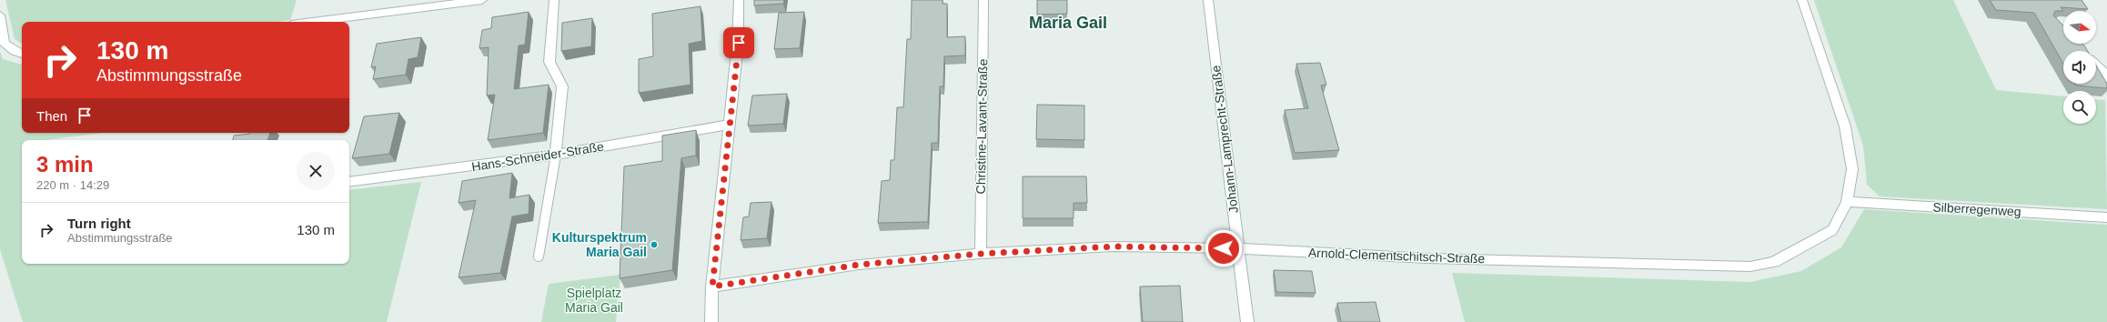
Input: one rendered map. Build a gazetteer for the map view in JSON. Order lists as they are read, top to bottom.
{
  "streets": {
    "street": [
      "Christine-Lavant-Straße",
      "Johann-Lamprecht-Straße",
      "Hans-Schneider-Straße",
      "Silberregenweg",
      "Arnold-Clementschitsch-Straße"
    ]
  },
  "crossings": [
    ["Christine-Lavant-Straße", "Arnold-Clementschitsch-Straße"],
    ["Johann-Lamprecht-Straße", "Arnold-Clementschitsch-Straße"],
    ["Silberregenweg", "Arnold-Clementschitsch-Straße"]
  ],
  "districts": ["Maria Gail"],
  "parks": ["Spielplatz Maria Gail"],
  "places": ["Kulturspektrum Maria Gail"],
  "north": "right",
  "page": {
    "turn": ["130 m", "Abstimmungsstraße"],
    "then": "Then",
    "heading": ["3 min", "220 m · 14:29"],
    "list": [
      {
        "name": "Turn right",
        "note": "Abstimmungsstraße",
        "value": "130 m"
      }
    ]
  }
}
